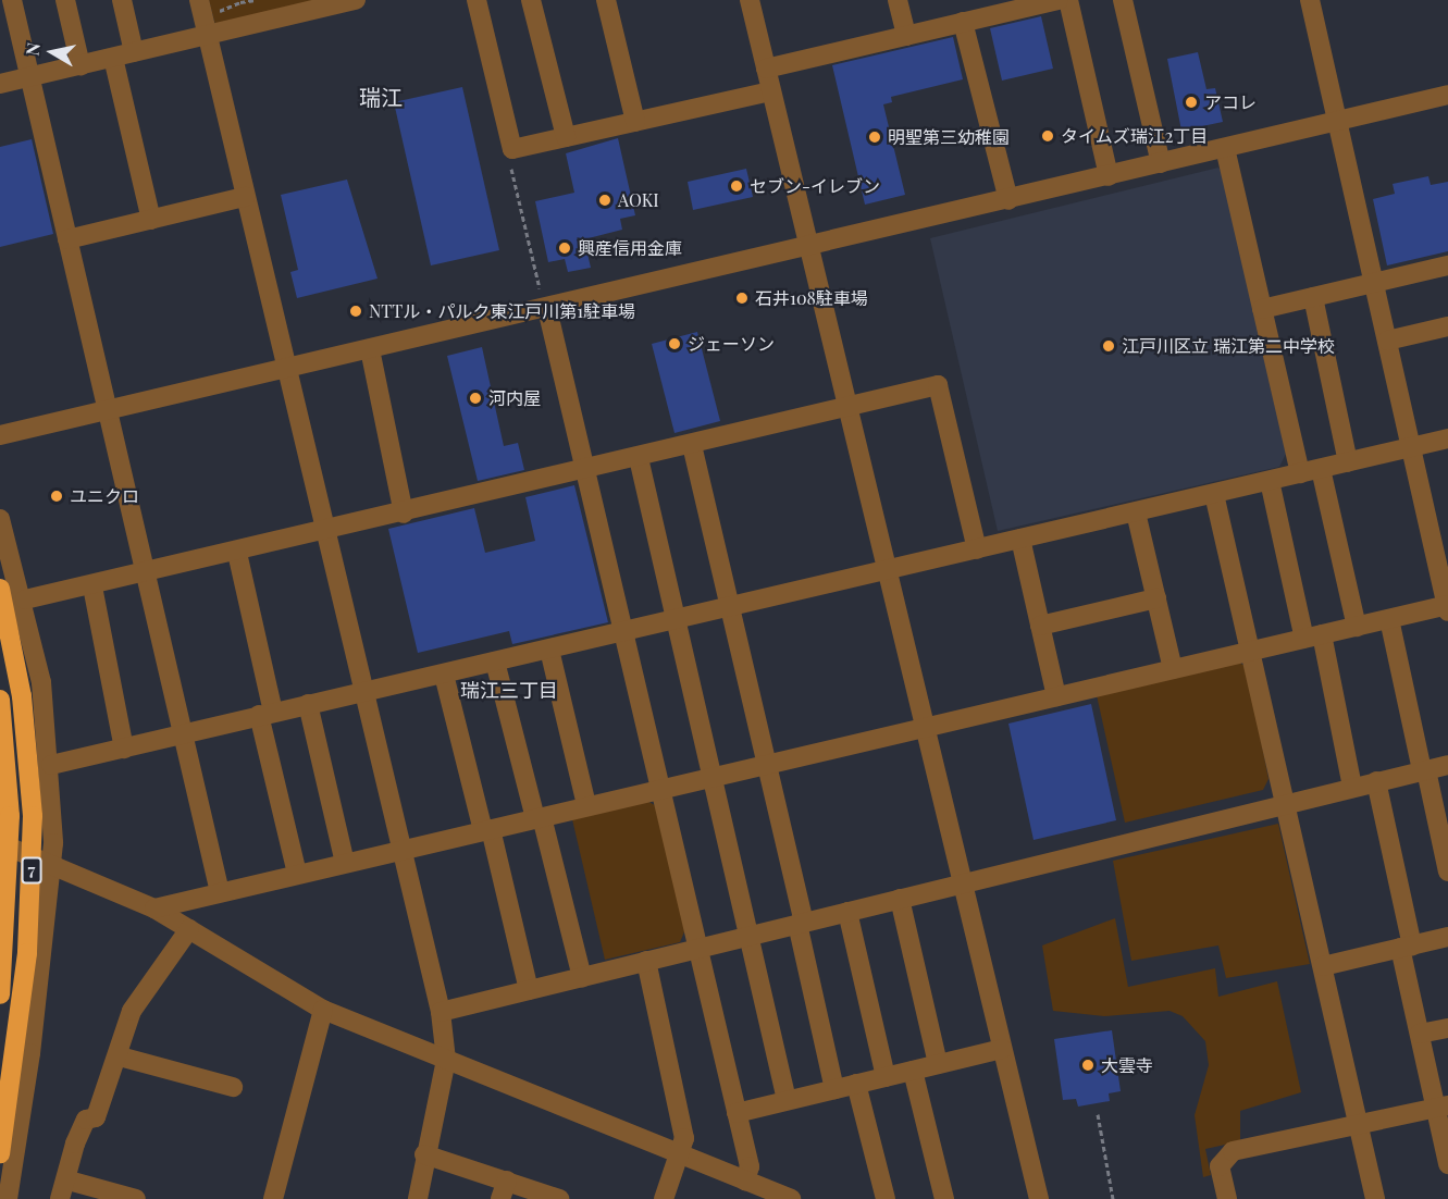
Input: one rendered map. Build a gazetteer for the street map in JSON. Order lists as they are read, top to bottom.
{
  "streets": {
    "highway": ["7"]
  },
  "districts": ["瑞江", "瑞江三丁目"],
  "places": [
    "アコレ",
    "タイムズ瑞江2丁目",
    "明聖第三幼稚園",
    "セブン-イレブン",
    "AOKI",
    "興産信用金庫",
    "石井108駐車場",
    "NTTル・パルク東江戸川第1駐車場",
    "ジェーソン",
    "江戸川区立 瑞江第二中学校",
    "河内屋",
    "ユニクロ",
    "大雲寺"
  ],
  "north": "left"
}
